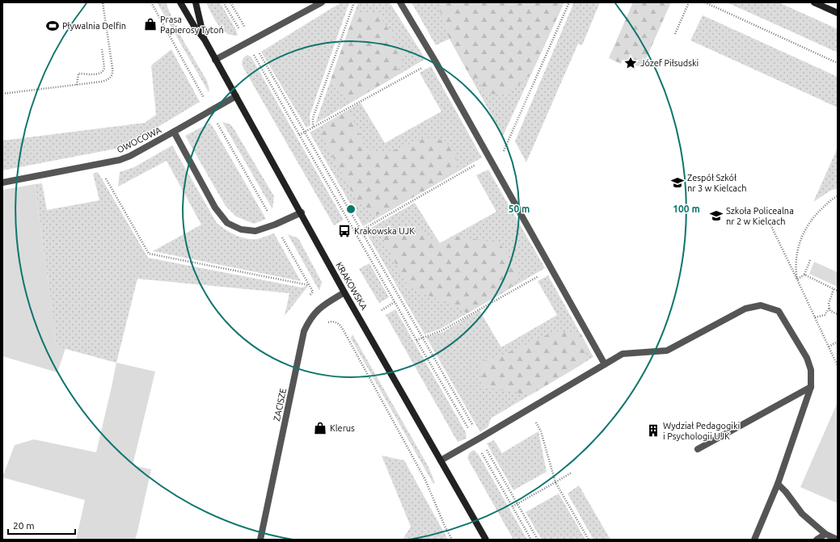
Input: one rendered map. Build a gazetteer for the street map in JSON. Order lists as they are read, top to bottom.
{
  "streets": {
    "street": ["OWOCOWA", "KRAKOWSKA", "ZACISZE"]
  },
  "crossings": [
    ["OWOCOWA", "KRAKOWSKA"],
    ["KRAKOWSKA", "ZACISZE"]
  ],
  "places": {
    "shop": ["Prasa Papierosy Tytoń", "Klerus"],
    "sports": ["Pływalnia Delfin"],
    "place": ["Józef Piłsudski"],
    "school or university": ["Zespół Szkół nr 3 w Kielcach", "Szkoła Policealna nr 2 w Kielcach"],
    "bus stop": ["Krakowska UJK"],
    "building": ["Wydział Pedagogiki i Psychologii UJK"]
  },
  "scale_bar": "20 m",
  "rings": ["50 m", "100 m"]
}
